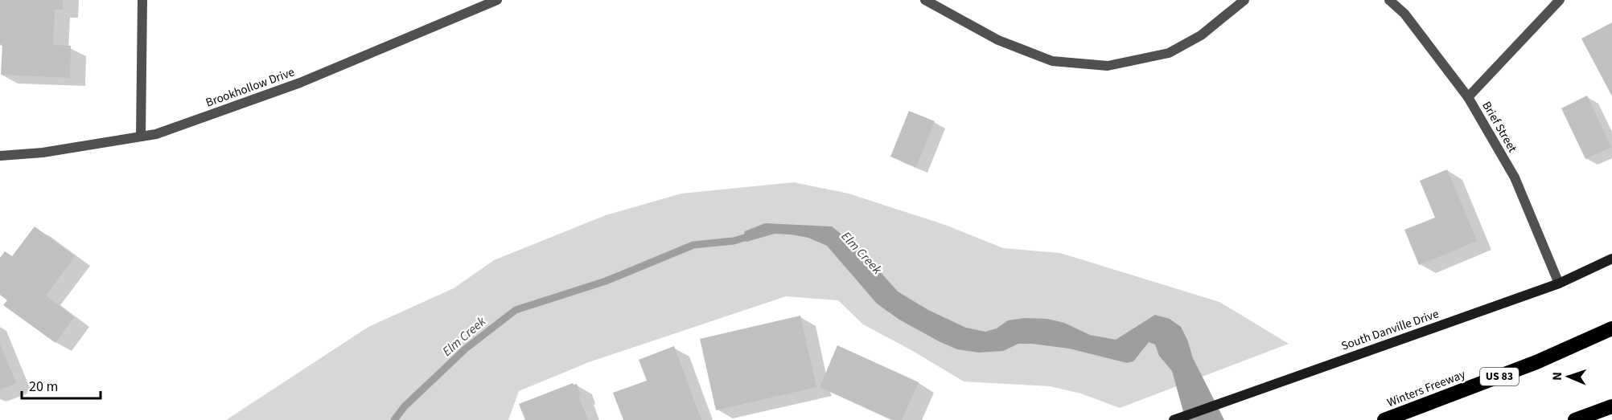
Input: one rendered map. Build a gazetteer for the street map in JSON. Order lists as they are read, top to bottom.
{
  "streets": {
    "highway": ["US 83", "Winters Freeway"],
    "main road": ["South Danville Drive"],
    "street": ["Brookhollow Drive", "Brief Street"]
  },
  "crossings": [
    ["Brief Street", "South Danville Drive"]
  ],
  "water": ["Elm Creek"],
  "scale_bar": "20 m",
  "north": "left"
}
